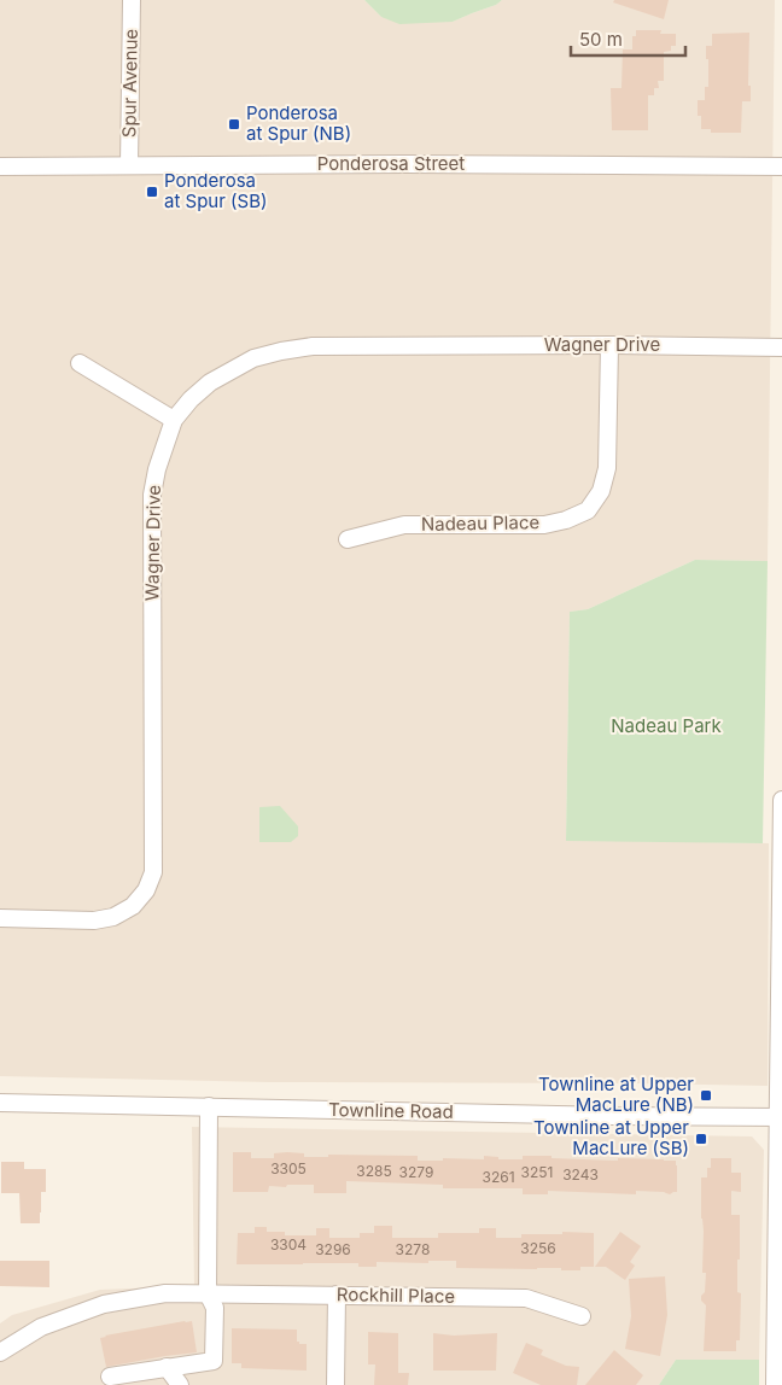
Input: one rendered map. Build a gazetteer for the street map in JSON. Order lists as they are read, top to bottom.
{
  "streets": {
    "street": [
      "Spur Avenue",
      "Ponderosa Street",
      "Wagner Drive",
      "Nadeau Place",
      "Townline Road",
      "Rockhill Place"
    ]
  },
  "crossings": [
    ["Spur Avenue", "Ponderosa Street"],
    ["Wagner Drive", "Nadeau Place"]
  ],
  "parks": ["Nadeau Park"],
  "places": {
    "transit": [
      "Ponderosa at Spur (NB)",
      "Ponderosa at Spur (SB)",
      "Townline at Upper MacLure (NB)",
      "Townline at Upper MacLure (SB)"
    ]
  },
  "house_numbers": [
    "3305",
    "3285",
    "3279",
    "3251",
    "3243",
    "3261",
    "3304",
    "3256",
    "3296",
    "3278"
  ],
  "scale_bar": "50 m"
}
